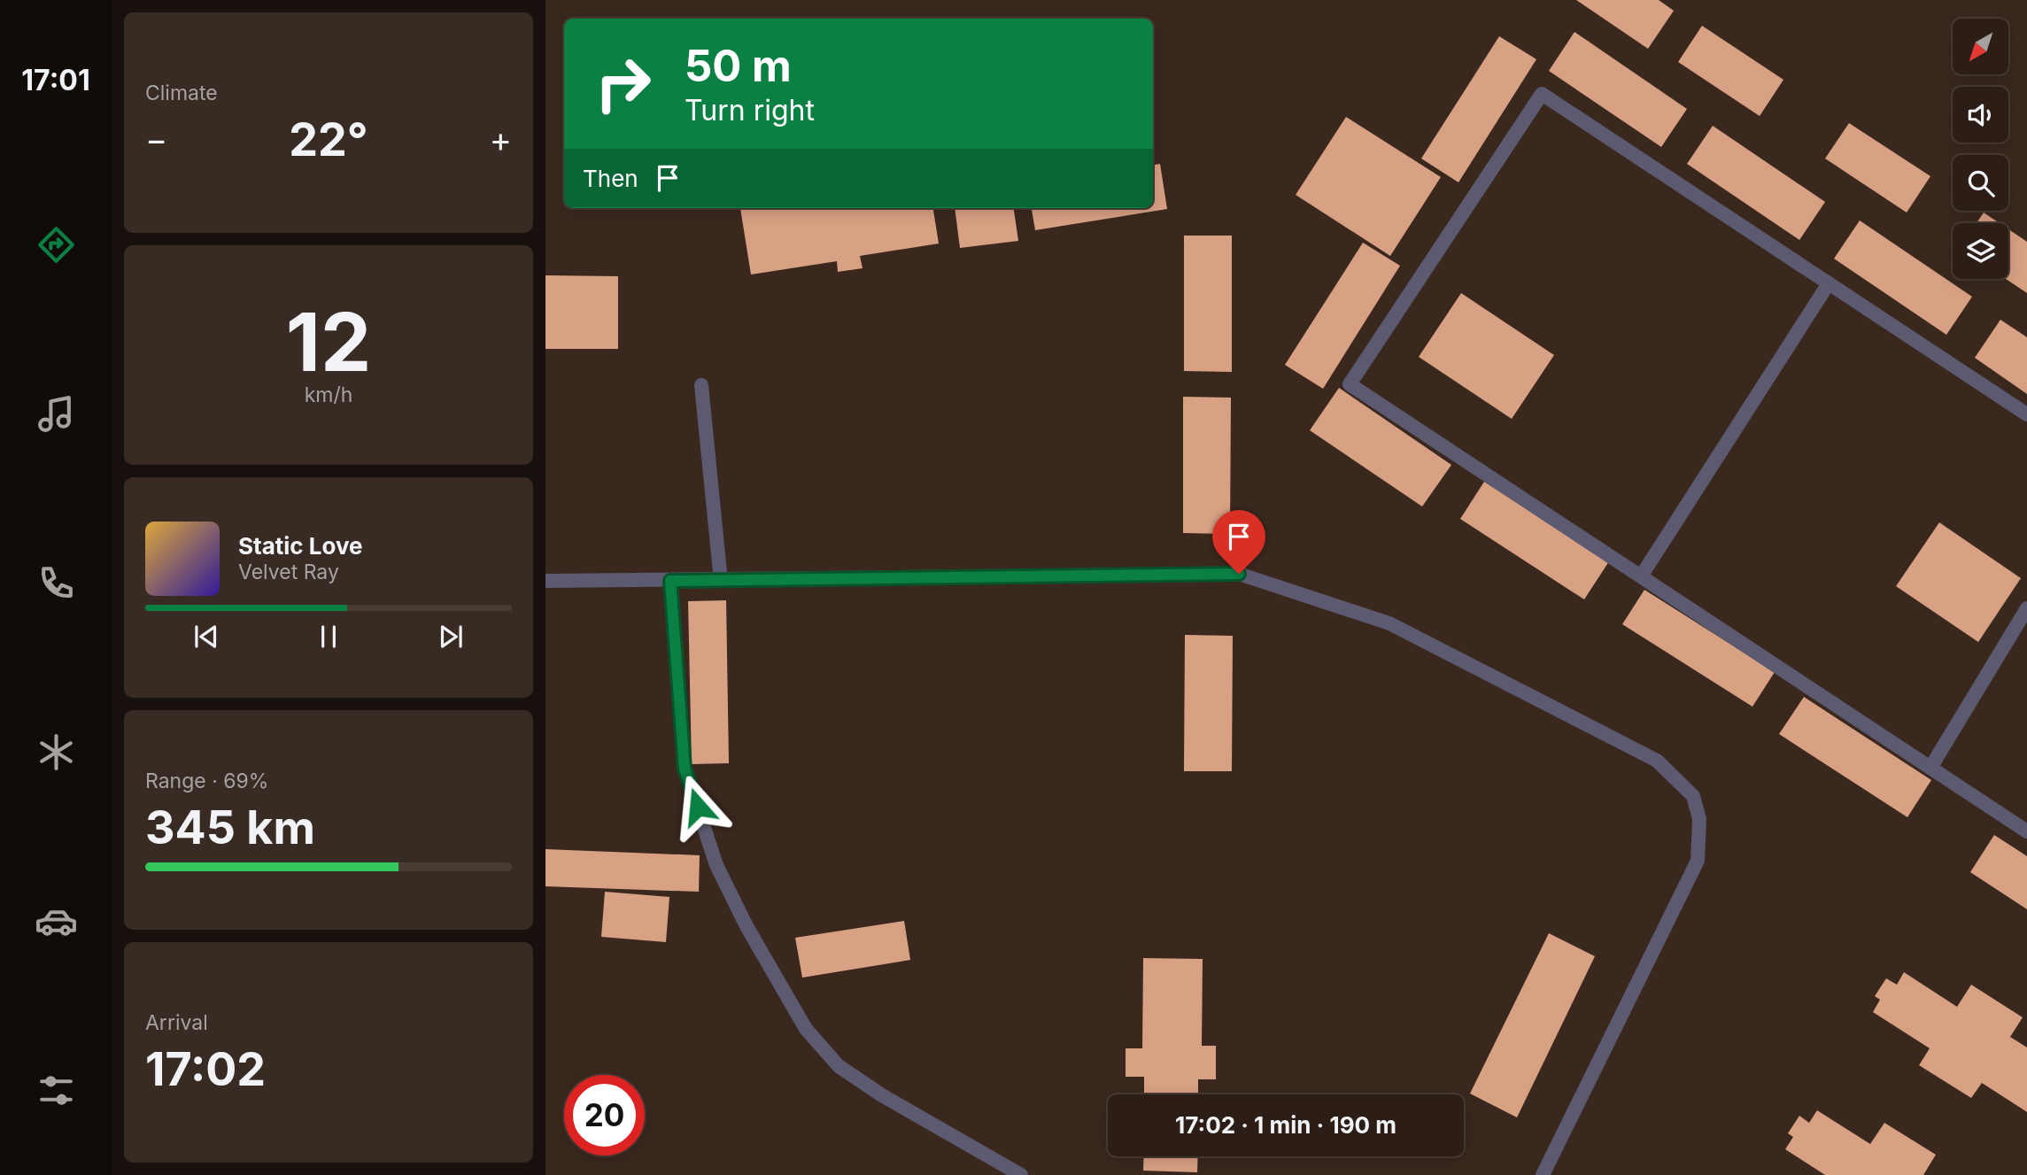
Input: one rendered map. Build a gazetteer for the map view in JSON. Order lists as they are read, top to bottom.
{
  "north": "bottom left",
  "page": {
    "tabs": "17:01",
    "tile": [
      "Climate",
      ["12", "km/h"],
      ["Range · 69%", "345 km"],
      ["Arrival", "17:02"]
    ],
    "turn": ["50 m", "Turn right"],
    "heat": ["−", "22°", "+"],
    "then": "Then",
    "song": ["Static Love", "Velvet Ray"],
    "limit": "20",
    "trip": "17:02 · 1 min · 190 m"
  }
}
